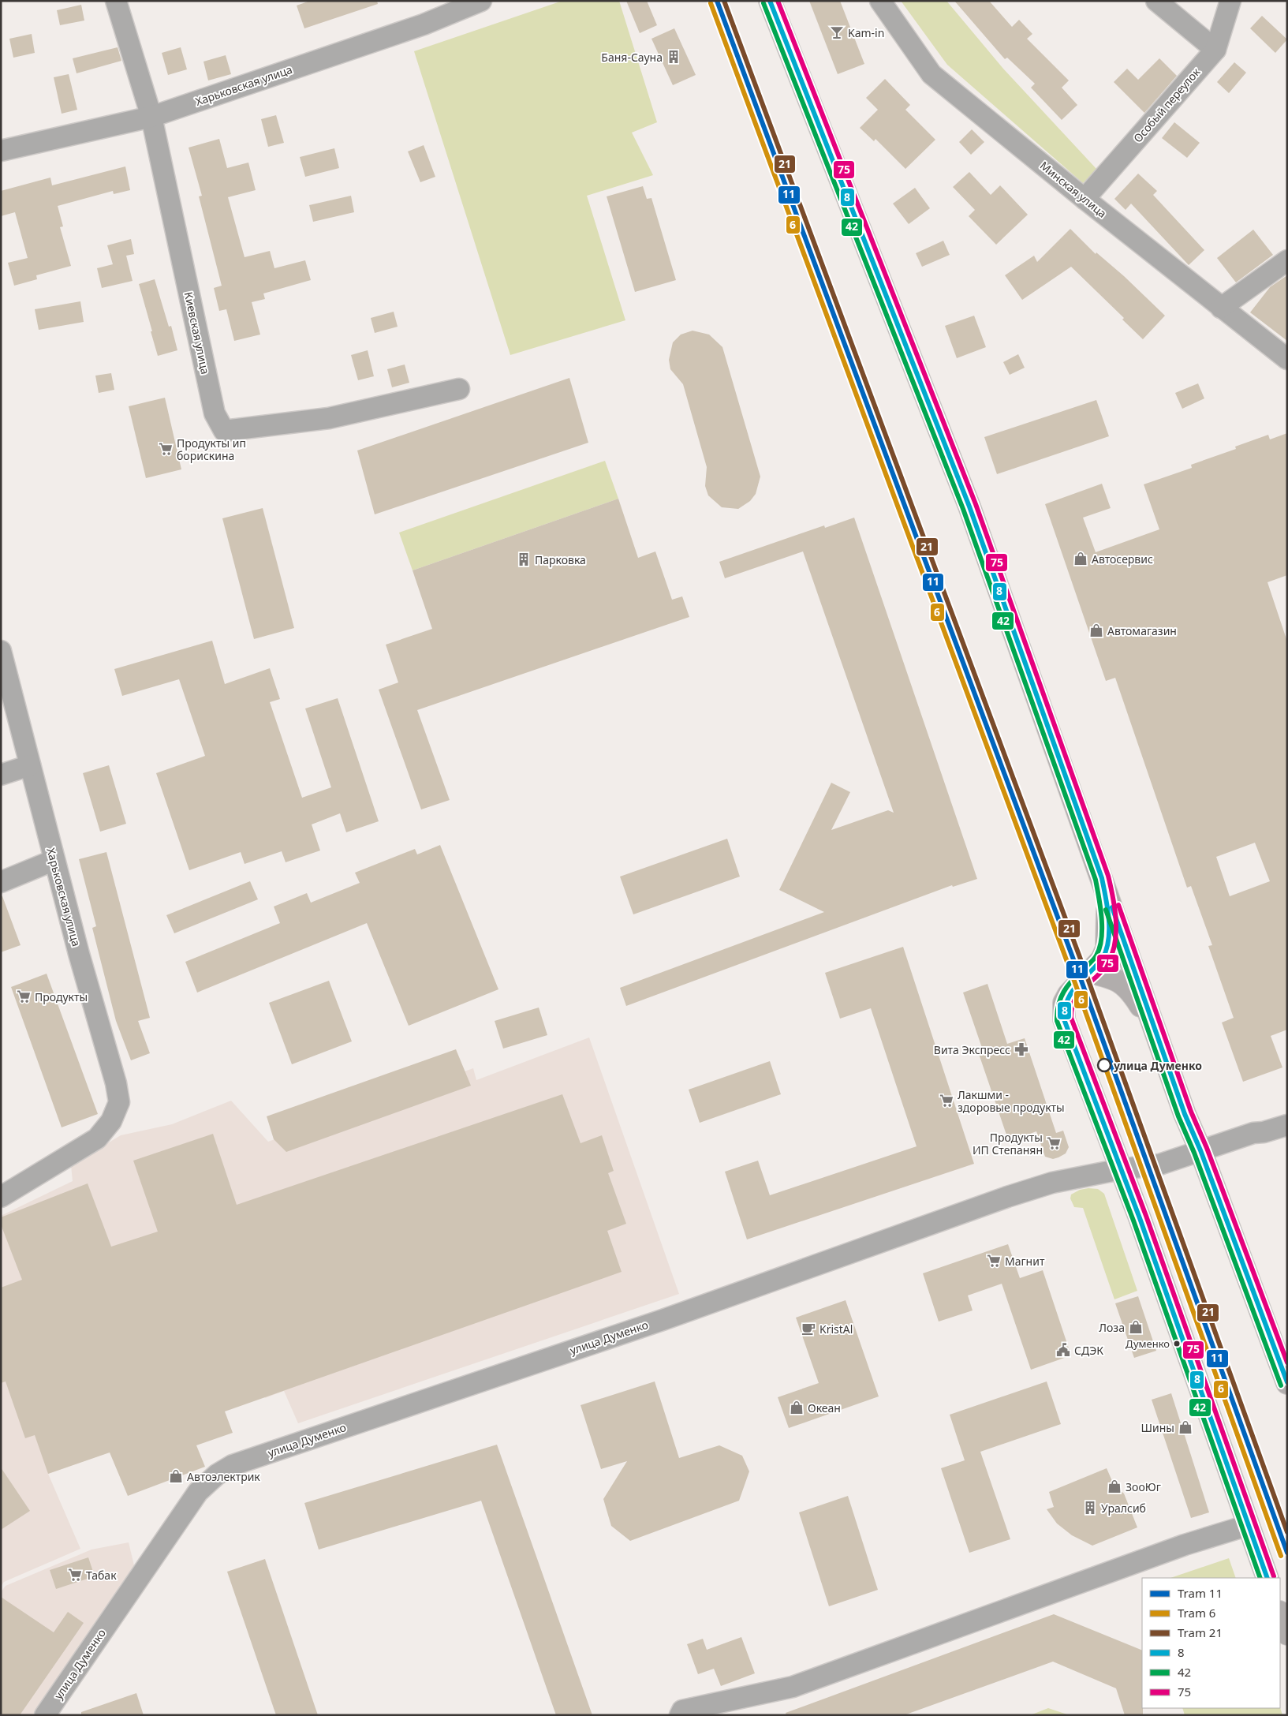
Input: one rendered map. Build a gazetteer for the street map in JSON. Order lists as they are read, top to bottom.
{
  "streets": {
    "street": [
      "Харьковская улица",
      "Особый переулок",
      "Минская улица",
      "Киевская улица",
      "улица Думенко"
    ]
  },
  "crossings": [
    ["Харьковская улица", "Киевская улица"],
    ["Особый переулок", "Минская улица"]
  ],
  "places": {
    "bar": ["Kam-in"],
    "building": ["Баня-Сауна", "Парковка", "Уралсиб"],
    "supermarket": [
      "Продукты ип борискина",
      "Продукты",
      "Лакшми - здоровые продукты",
      "Продукты ИП Степанян",
      "Магнит",
      "Табак"
    ],
    "shop": [
      "Автосервис",
      "Автомагазин",
      "Лоза",
      "Океан",
      "Шины",
      "Автоэлектрик",
      "ЗооЮг"
    ],
    "pharmacy": ["Вита Экспресс"],
    "other": ["улица Думенко", "Думенко"],
    "cafe": ["KristAl"],
    "public building": ["СДЭК"]
  },
  "lines": [
    "tram line 11",
    "tram line 21",
    "transit line 8",
    "transit line 75",
    "tram line 6",
    "transit line 42"
  ],
  "legend": [
    "Tram 11",
    "Tram 6",
    "Tram 21",
    "8",
    "42",
    "75"
  ]
}
